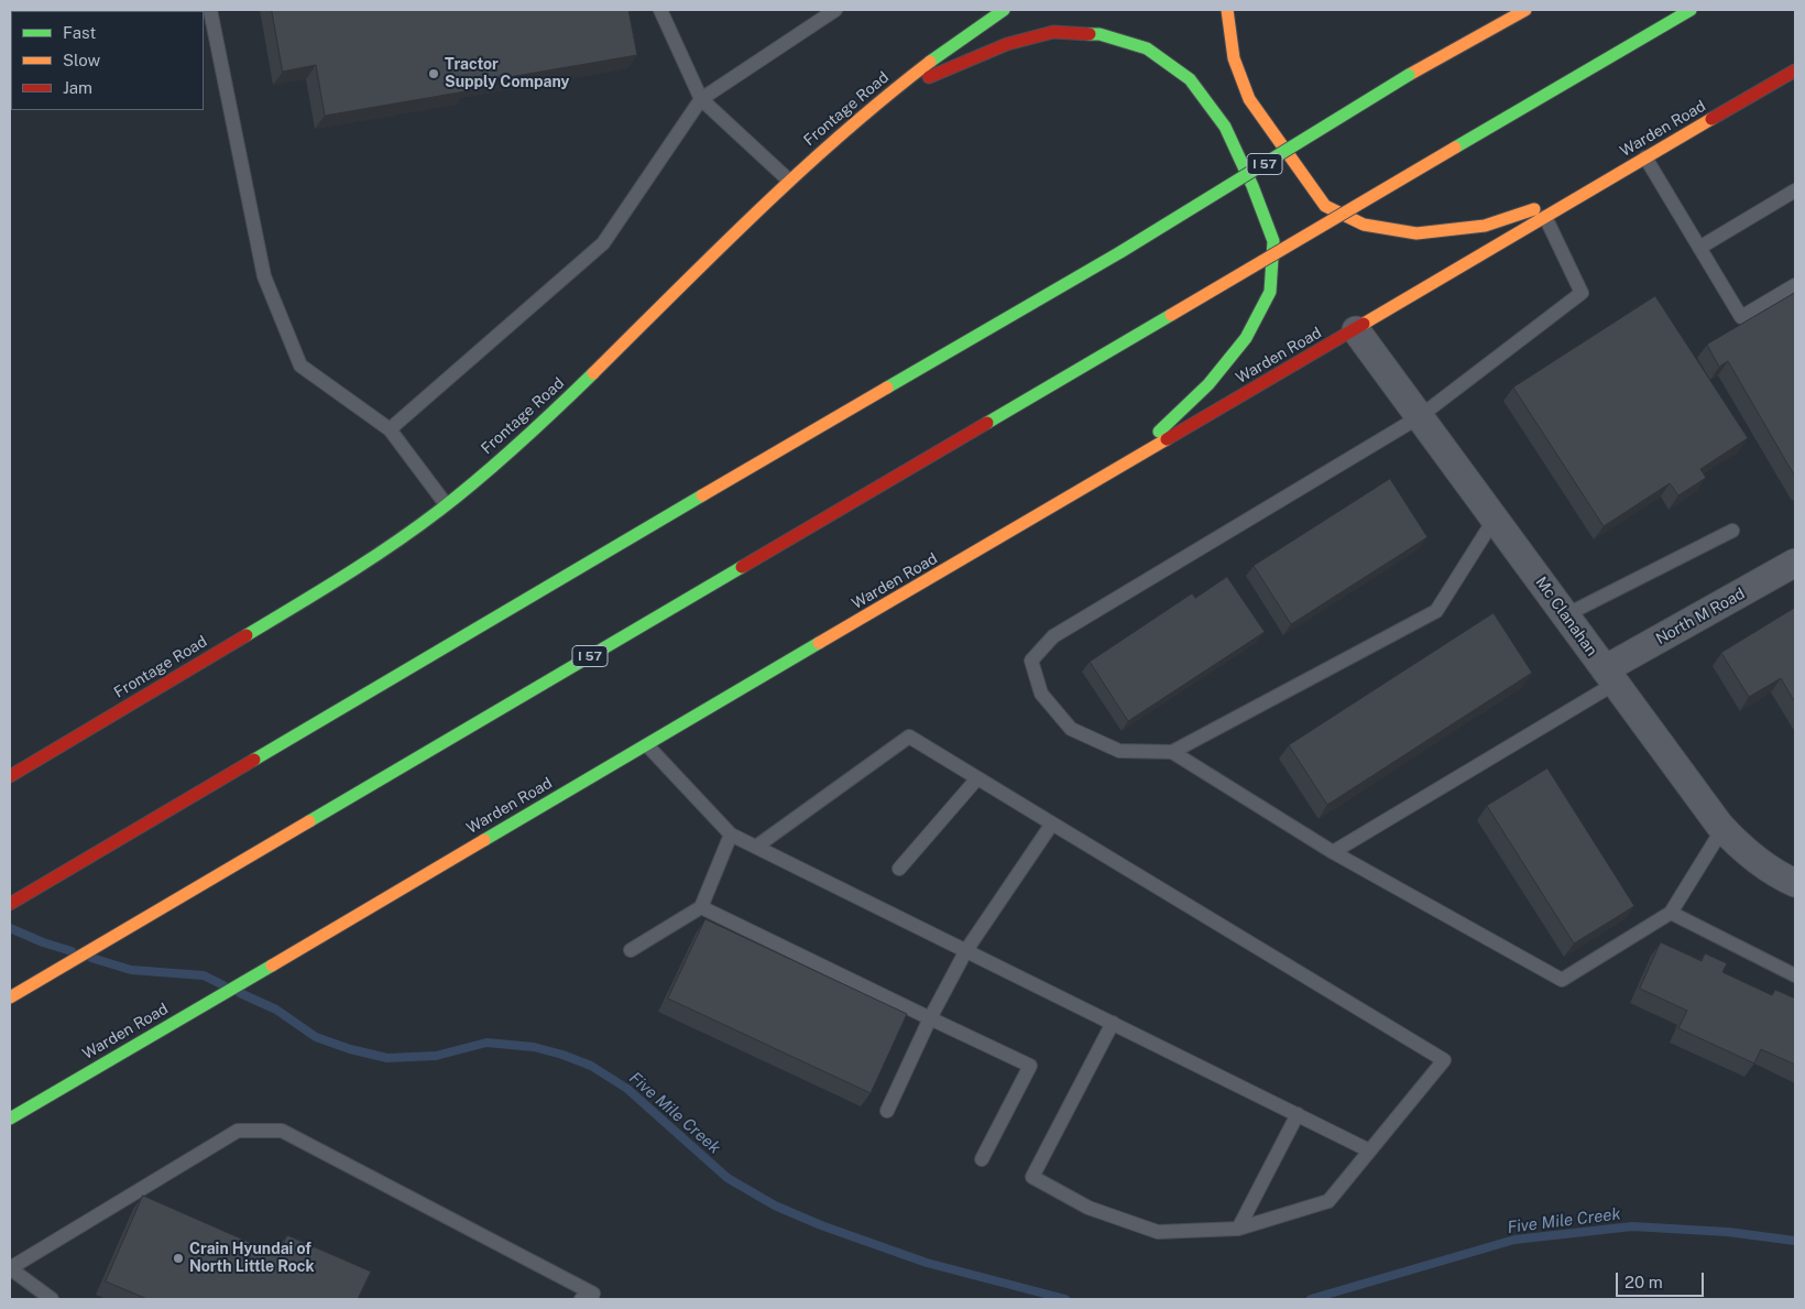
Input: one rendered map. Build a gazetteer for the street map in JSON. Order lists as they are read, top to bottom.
{
  "streets": {
    "main road": ["Frontage Road", "Warden Road", "I 57"],
    "street": ["Mc Clanahan", "North M Road"]
  },
  "crossings": [
    ["Warden Road", "Mc Clanahan"],
    ["Mc Clanahan", "North M Road"]
  ],
  "water": ["Five Mile Creek"],
  "places": ["Tractor Supply Company", "Crain Hyundai of North Little Rock"],
  "legend": ["Fast", "Slow", "Jam"],
  "scale_bar": "20 m"
}
